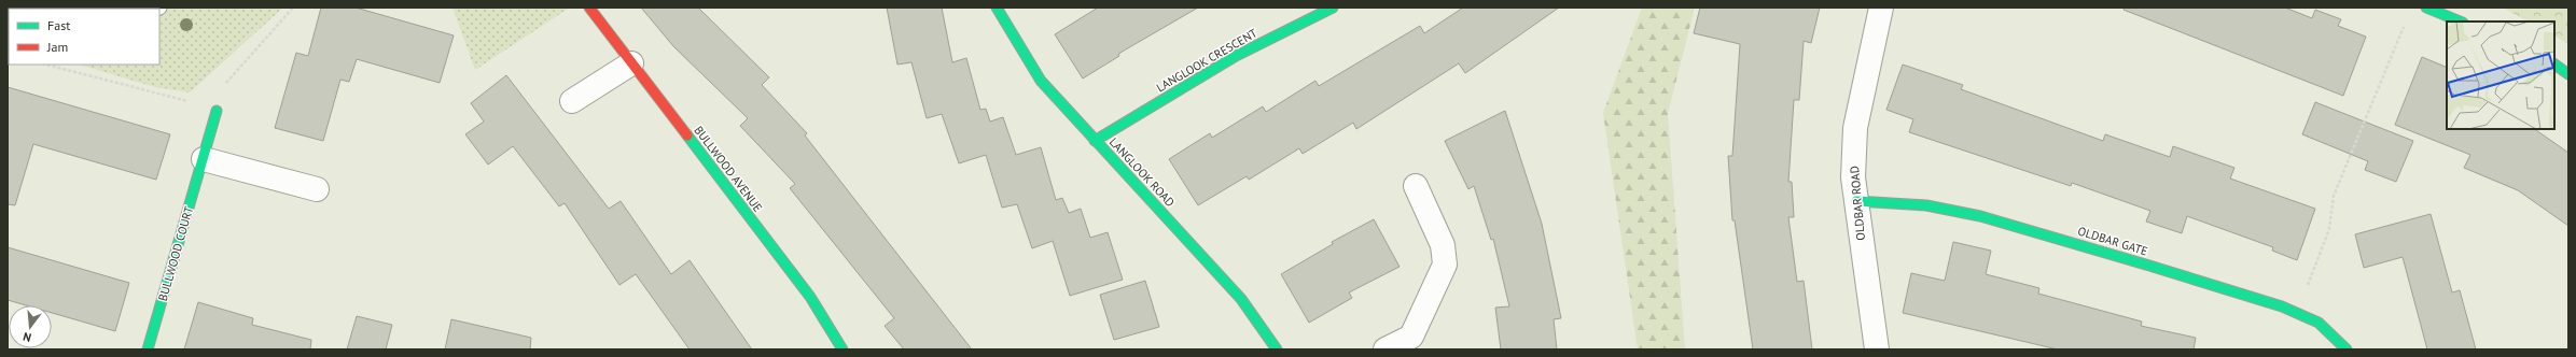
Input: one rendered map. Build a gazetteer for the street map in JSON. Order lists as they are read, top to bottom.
{
  "streets": {
    "street": [
      "LANGLOOK CRESCENT",
      "BULLWOOD AVENUE",
      "LANGLOOK ROAD",
      "OLDBAR ROAD",
      "OLDBAR GATE",
      "BULLWOOD COURT"
    ]
  },
  "crossings": [
    ["LANGLOOK CRESCENT", "LANGLOOK ROAD"],
    ["OLDBAR ROAD", "OLDBAR GATE"]
  ],
  "legend": ["Fast", "Jam"],
  "north": "bottom"
}
